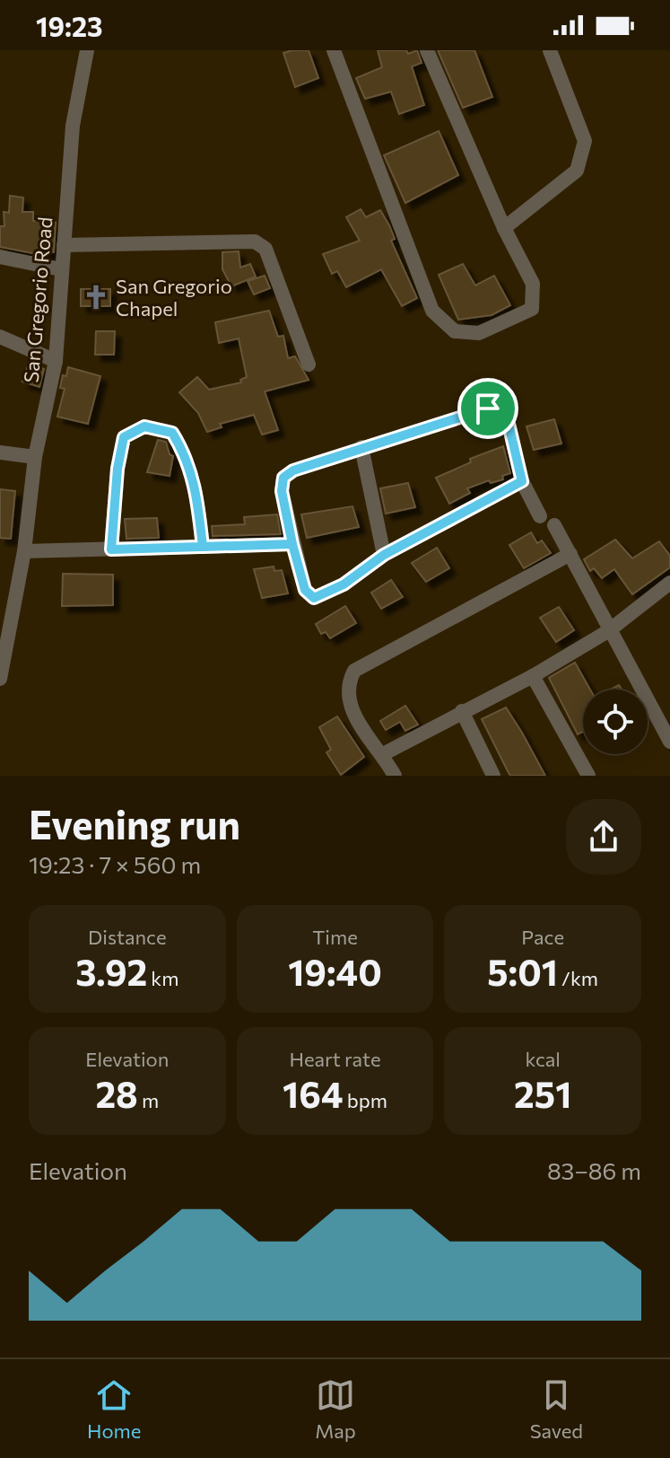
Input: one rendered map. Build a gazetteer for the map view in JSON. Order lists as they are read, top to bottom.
{
  "streets": {
    "street": ["San Gregorio Road"]
  },
  "places": {
    "church": ["San Gregorio Chapel"]
  },
  "page": {
    "status": "19:23",
    "heading": ["Evening run", "19:23 · 7 × 560 m"],
    "stats": [
      ["Distance", "3.92 km"],
      ["Time", "19:40"],
      ["Pace", "5:01 /km"],
      ["Elevation", "28 m"],
      ["Heart rate", "164 bpm"],
      ["kcal", "251"]
    ],
    "chart": ["Elevation", "83–86 m"],
    "tabs": ["Home", "Map", "Saved"]
  }
}
